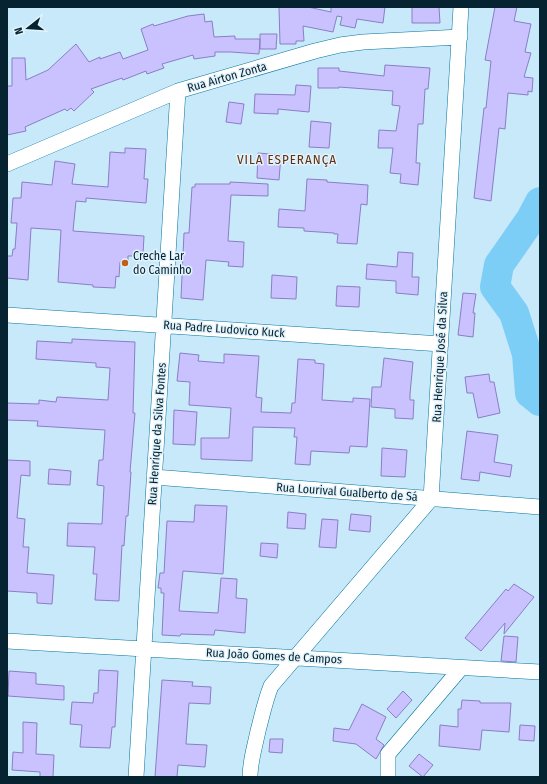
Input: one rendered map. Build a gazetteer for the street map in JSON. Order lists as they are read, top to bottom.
{
  "streets": {
    "street": [
      "Rua Airton Zonta",
      "Rua Padre Ludovico Kuck",
      "Rua Henrique José da Silva",
      "Rua Henrique da Silva Fontes",
      "Rua Lourival Gualberto de Sá",
      "Rua João Gomes de Campos"
    ]
  },
  "crossings": [
    ["Rua Airton Zonta", "Rua Henrique José da Silva"],
    ["Rua Airton Zonta", "Rua Henrique da Silva Fontes"],
    ["Rua Padre Ludovico Kuck", "Rua Henrique José da Silva"],
    ["Rua Padre Ludovico Kuck", "Rua Henrique da Silva Fontes"],
    ["Rua Henrique José da Silva", "Rua Lourival Gualberto de Sá"],
    ["Rua Henrique da Silva Fontes", "Rua Lourival Gualberto de Sá"],
    ["Rua Henrique da Silva Fontes", "Rua João Gomes de Campos"]
  ],
  "districts": ["VILA ESPERANÇA"],
  "places": ["Creche Lar do Caminho"],
  "north": "left"
}
